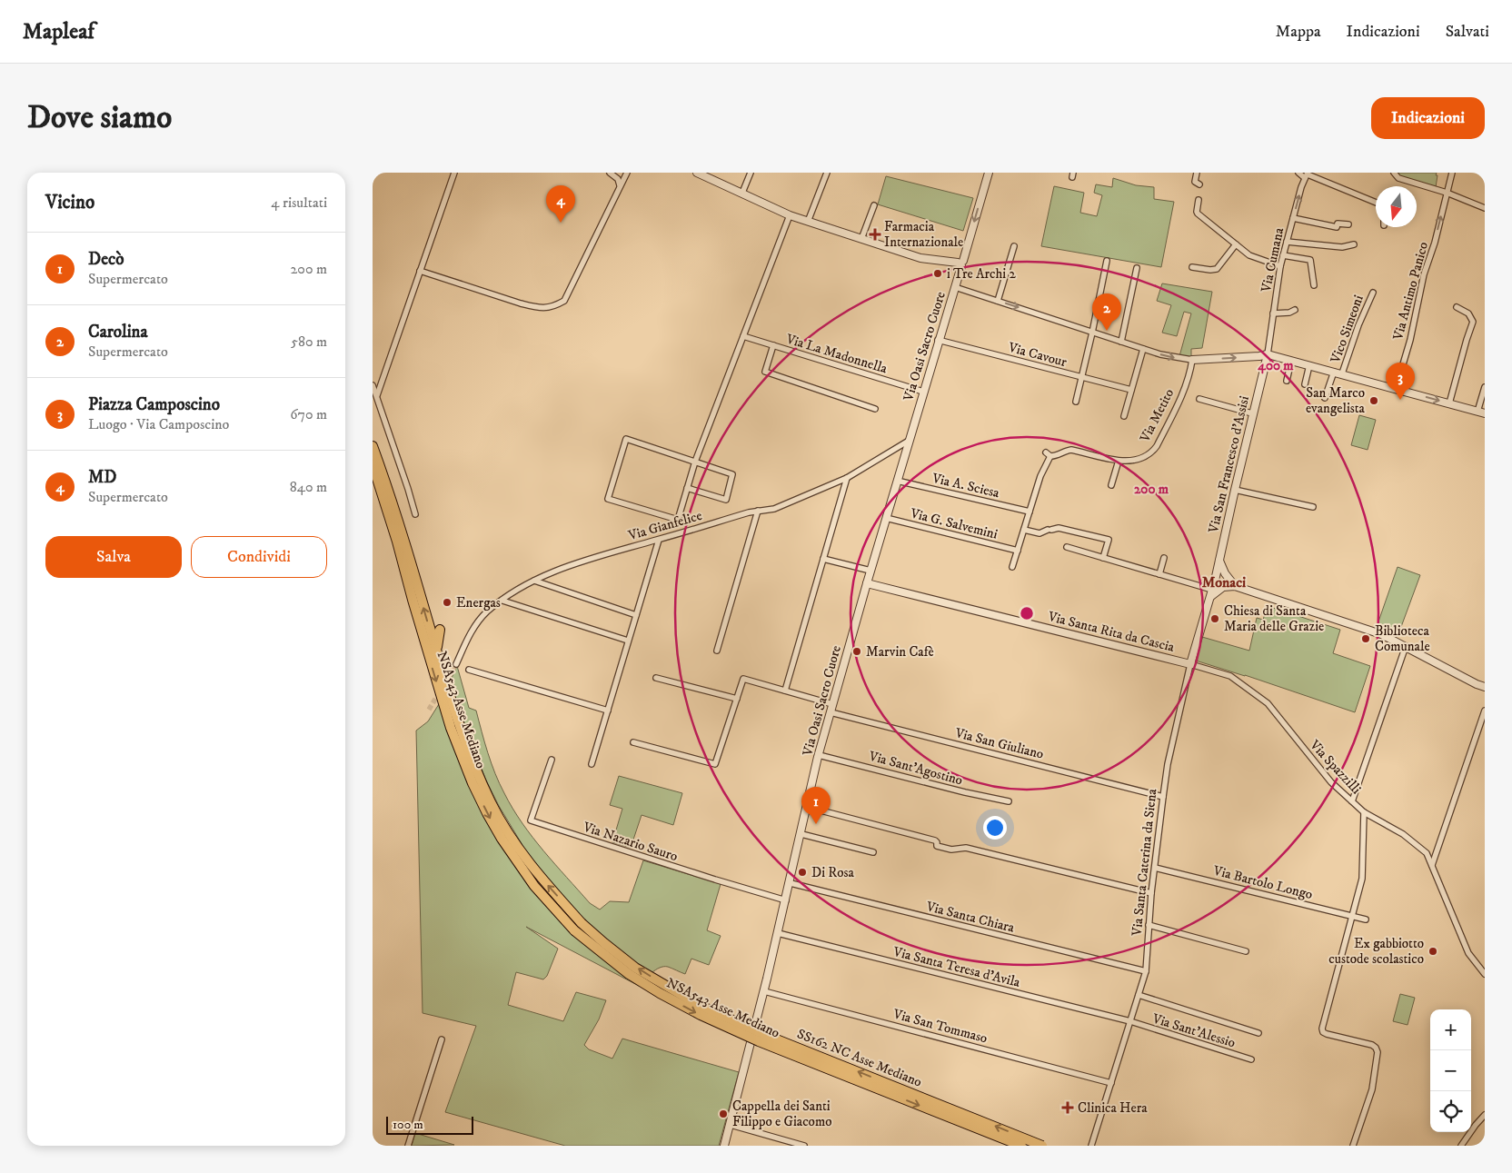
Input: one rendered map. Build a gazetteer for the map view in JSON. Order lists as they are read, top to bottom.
{
  "streets": {
    "highway": ["NSA543 Asse Mediano", "SS162 NC Asse Mediano"],
    "street": [
      "Via Cumana",
      "Via Antimo Panico",
      "Vico Simeoni",
      "Via Oasi Sacro Cuore",
      "Via La Madonnella",
      "Via Cavour",
      "Via Metito",
      "Via San Francesco d'Assisi",
      "Via A. Sciesa",
      "Via G. Salvemini",
      "Via Gianfelice",
      "Via Santa Rita da Cascia",
      "Via San Giuliano",
      "Via Spazzilli",
      "Via Sant'Agostino",
      "Via Nazario Sauro",
      "Via Santa Caterina da Siena",
      "Via Bartolo Longo",
      "Via Santa Chiara",
      "Via Santa Teresa d'Avila",
      "Via San Tommaso",
      "Via Sant'Alessio"
    ]
  },
  "crossings": [
    ["Via Cumana", "Via San Francesco d'Assisi"],
    ["Via Oasi Sacro Cuore", "Via La Madonnella"],
    ["Via Oasi Sacro Cuore", "Via Cavour"],
    ["Via Oasi Sacro Cuore", "Via A. Sciesa"],
    ["Via Oasi Sacro Cuore", "Via G. Salvemini"],
    ["Via Oasi Sacro Cuore", "Via Gianfelice"],
    ["Via Oasi Sacro Cuore", "Via Santa Rita da Cascia"],
    ["Via Oasi Sacro Cuore", "Via San Giuliano"],
    ["Via Oasi Sacro Cuore", "Via Sant'Agostino"],
    ["Via Oasi Sacro Cuore", "Via Nazario Sauro"],
    ["Via Oasi Sacro Cuore", "Via Santa Chiara"],
    ["Via Oasi Sacro Cuore", "Via Santa Teresa d'Avila"],
    ["Via Oasi Sacro Cuore", "Via San Tommaso"],
    ["Via Metito", "Via A. Sciesa"],
    ["Via Metito", "Via G. Salvemini"],
    ["Via San Francesco d'Assisi", "Via Santa Caterina da Siena"],
    ["Via Santa Rita da Cascia", "Via Spazzilli"],
    ["Via Santa Rita da Cascia", "Via Santa Caterina da Siena"],
    ["NSA543 Asse Mediano", "SS162 NC Asse Mediano"],
    ["Via San Giuliano", "Via Santa Caterina da Siena"],
    ["Via Spazzilli", "Via Santa Caterina da Siena"],
    ["Via Santa Caterina da Siena", "Via Bartolo Longo"],
    ["Via Santa Caterina da Siena", "Via Santa Chiara"],
    ["Via Santa Caterina da Siena", "Via Santa Teresa d'Avila"],
    ["Via Santa Caterina da Siena", "Via San Tommaso"],
    ["Via Santa Caterina da Siena", "Via Sant'Alessio"],
    ["Via Santa Teresa d'Avila", "Via Sant'Alessio"]
  ],
  "one_way": ["Via Antimo Panico", "SS162 NC Asse Mediano"],
  "districts": ["Monaci"],
  "places": {
    "health": ["Farmacia Internazionale", "Clinica Hera"],
    "other": [
      "i Tre Archi 2",
      "San Marco evangelista",
      "Energas",
      "Chiesa di Santa Maria delle Grazie",
      "Biblioteca Comunale",
      "Marvin Cafè",
      "Di Rosa",
      "Ex gabbiotto custode scolastico",
      "Cappella dei Santi Filippo e Giacomo"
    ]
  },
  "scale_bar": "100 m",
  "north": "bottom",
  "page": {
    "header": "Mapleaf",
    "nav": ["Mappa", "Indicazioni", "Salvati"],
    "buttons": [
      "Indicazioni",
      ["Salva", "Condividi"]
    ],
    "title": "Dove siamo",
    "heading": ["Vicino", "4 risultati"],
    "pins": [
      "4",
      "2",
      "3",
      "1"
    ],
    "list": [
      {
        "mark": "1",
        "name": "Decò",
        "note": "Supermercato",
        "value": "200 m"
      },
      {
        "mark": "2",
        "name": "Carolina",
        "note": "Supermercato",
        "value": "580 m"
      },
      {
        "mark": "3",
        "name": "Piazza Camposcino",
        "note": "Luogo · Via Camposcino",
        "value": "670 m"
      },
      {
        "mark": "4",
        "name": "MD",
        "note": "Supermercato",
        "value": "840 m"
      }
    ],
    "map_buttons": ["+", "−"],
    "scale": "100 m"
  },
  "rings": ["400 m", "200 m"]
}
